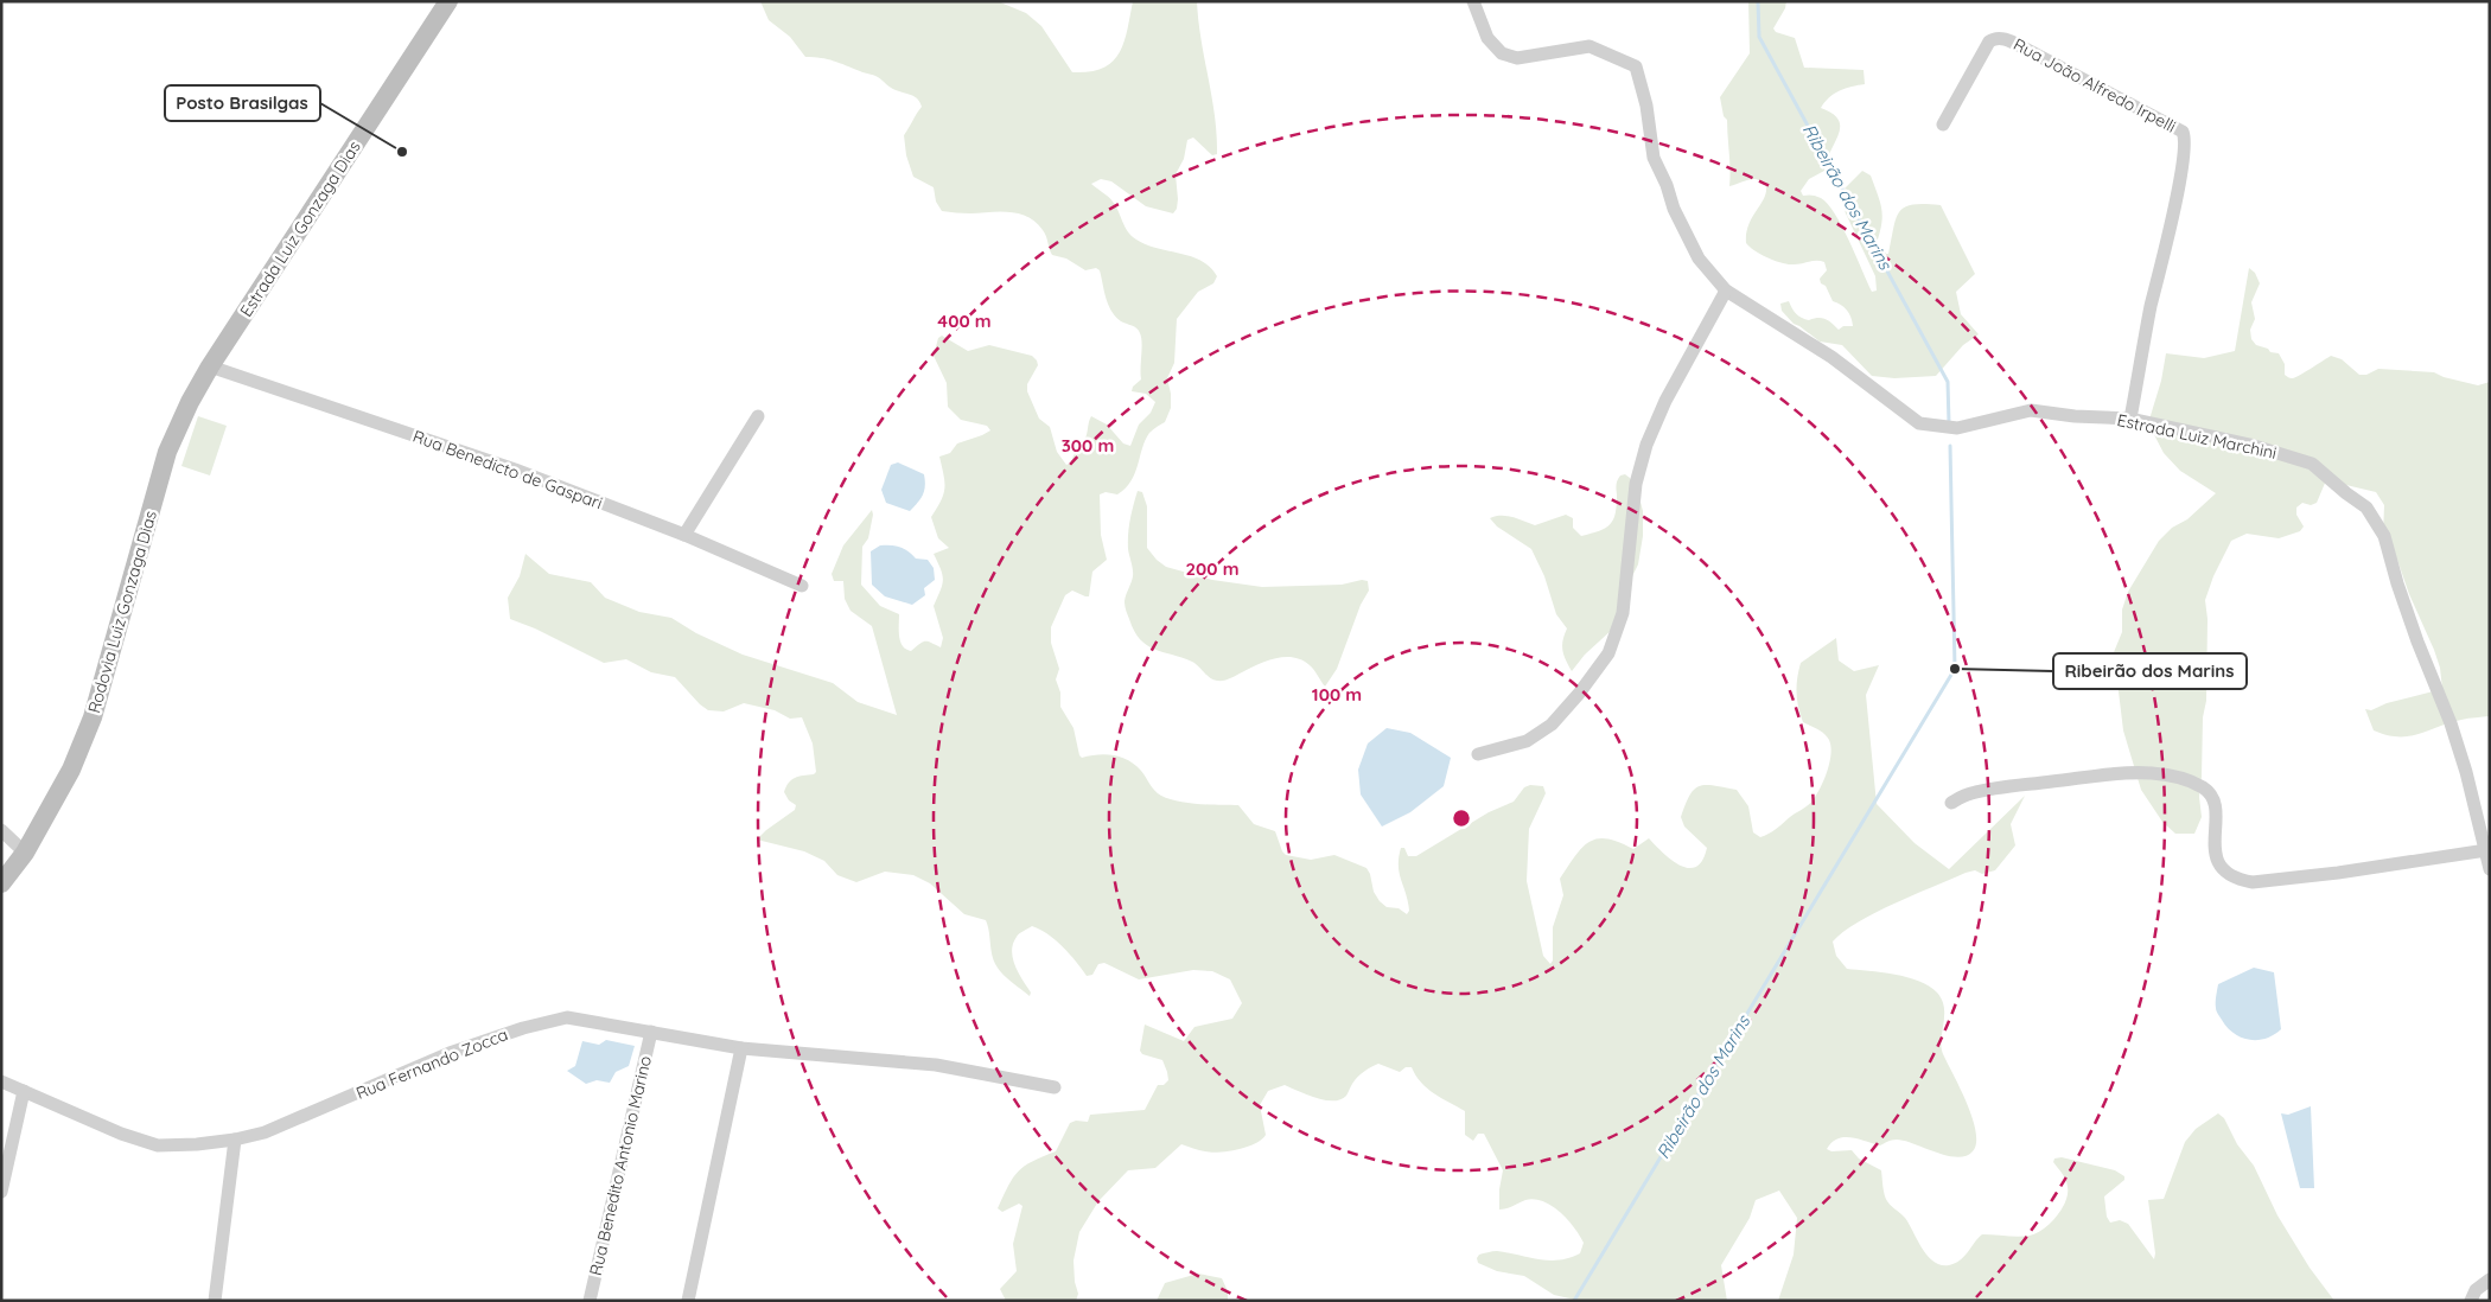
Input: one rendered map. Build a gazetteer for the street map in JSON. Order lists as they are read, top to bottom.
{
  "streets": {
    "main road": ["Estrada Luiz Gonzaga Dias", "Rodovia Luiz Gonzaga Dias"],
    "street": [
      "Rua João Alfredo Irpelli",
      "Estrada Luiz Marchini",
      "Rua Benedicto de Gaspari",
      "Rua Fernando Zocca",
      "Rua Benedito Antonio Marino"
    ]
  },
  "crossings": [
    ["Rua João Alfredo Irpelli", "Estrada Luiz Marchini"],
    ["Estrada Luiz Gonzaga Dias", "Rua Benedicto de Gaspari"],
    ["Estrada Luiz Gonzaga Dias", "Rodovia Luiz Gonzaga Dias"],
    ["Rua Benedicto de Gaspari", "Rodovia Luiz Gonzaga Dias"],
    ["Rua Fernando Zocca", "Rua Benedito Antonio Marino"]
  ],
  "water": ["Ribeirão dos Marins"],
  "places": ["Posto Brasilgas", "Ribeirão dos Marins"],
  "rings": [
    "400 m",
    "300 m",
    "200 m",
    "100 m"
  ]
}
